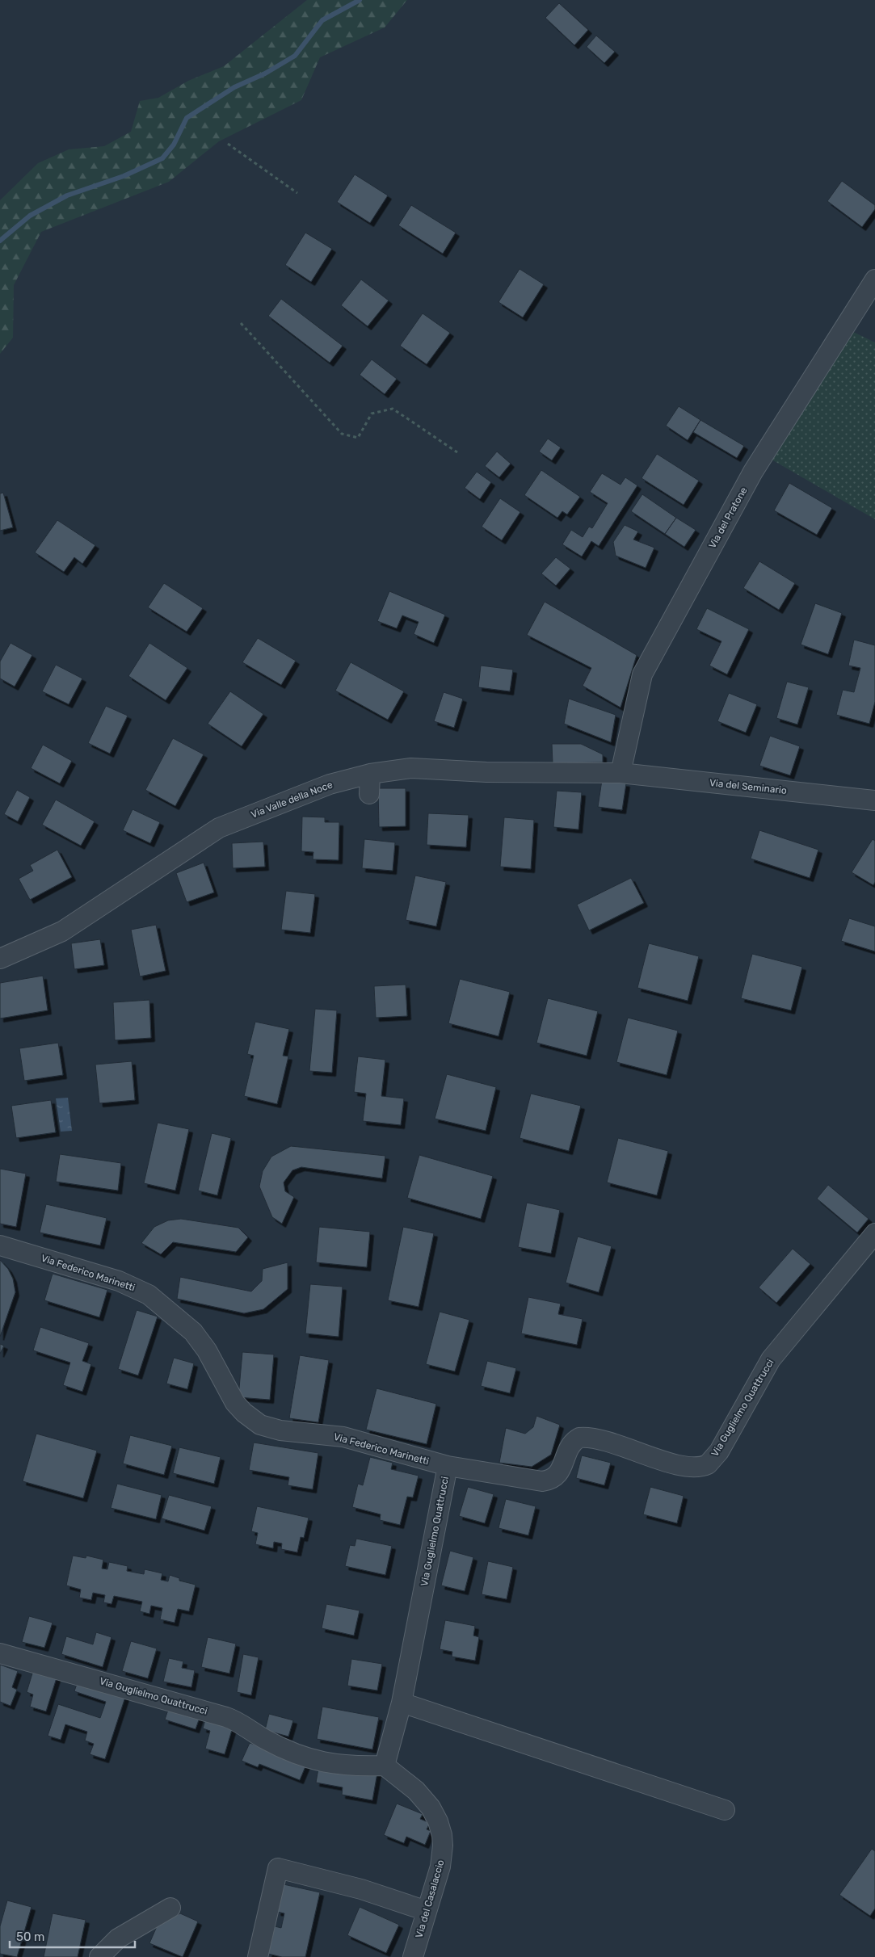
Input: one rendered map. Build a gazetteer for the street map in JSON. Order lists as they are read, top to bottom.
{
  "streets": {
    "street": [
      "Via del Pratone",
      "Via del Seminario",
      "Via Valle della Noce",
      "Via Federico Marinetti",
      "Via Guglielmo Quattrucci",
      "Via del Casalaccio"
    ]
  },
  "crossings": [
    ["Via del Pratone", "Via del Seminario"],
    ["Via del Pratone", "Via Valle della Noce"],
    ["Via del Seminario", "Via Valle della Noce"],
    ["Via Federico Marinetti", "Via Guglielmo Quattrucci"],
    ["Via Guglielmo Quattrucci", "Via del Casalaccio"]
  ],
  "scale_bar": "50 m"
}
